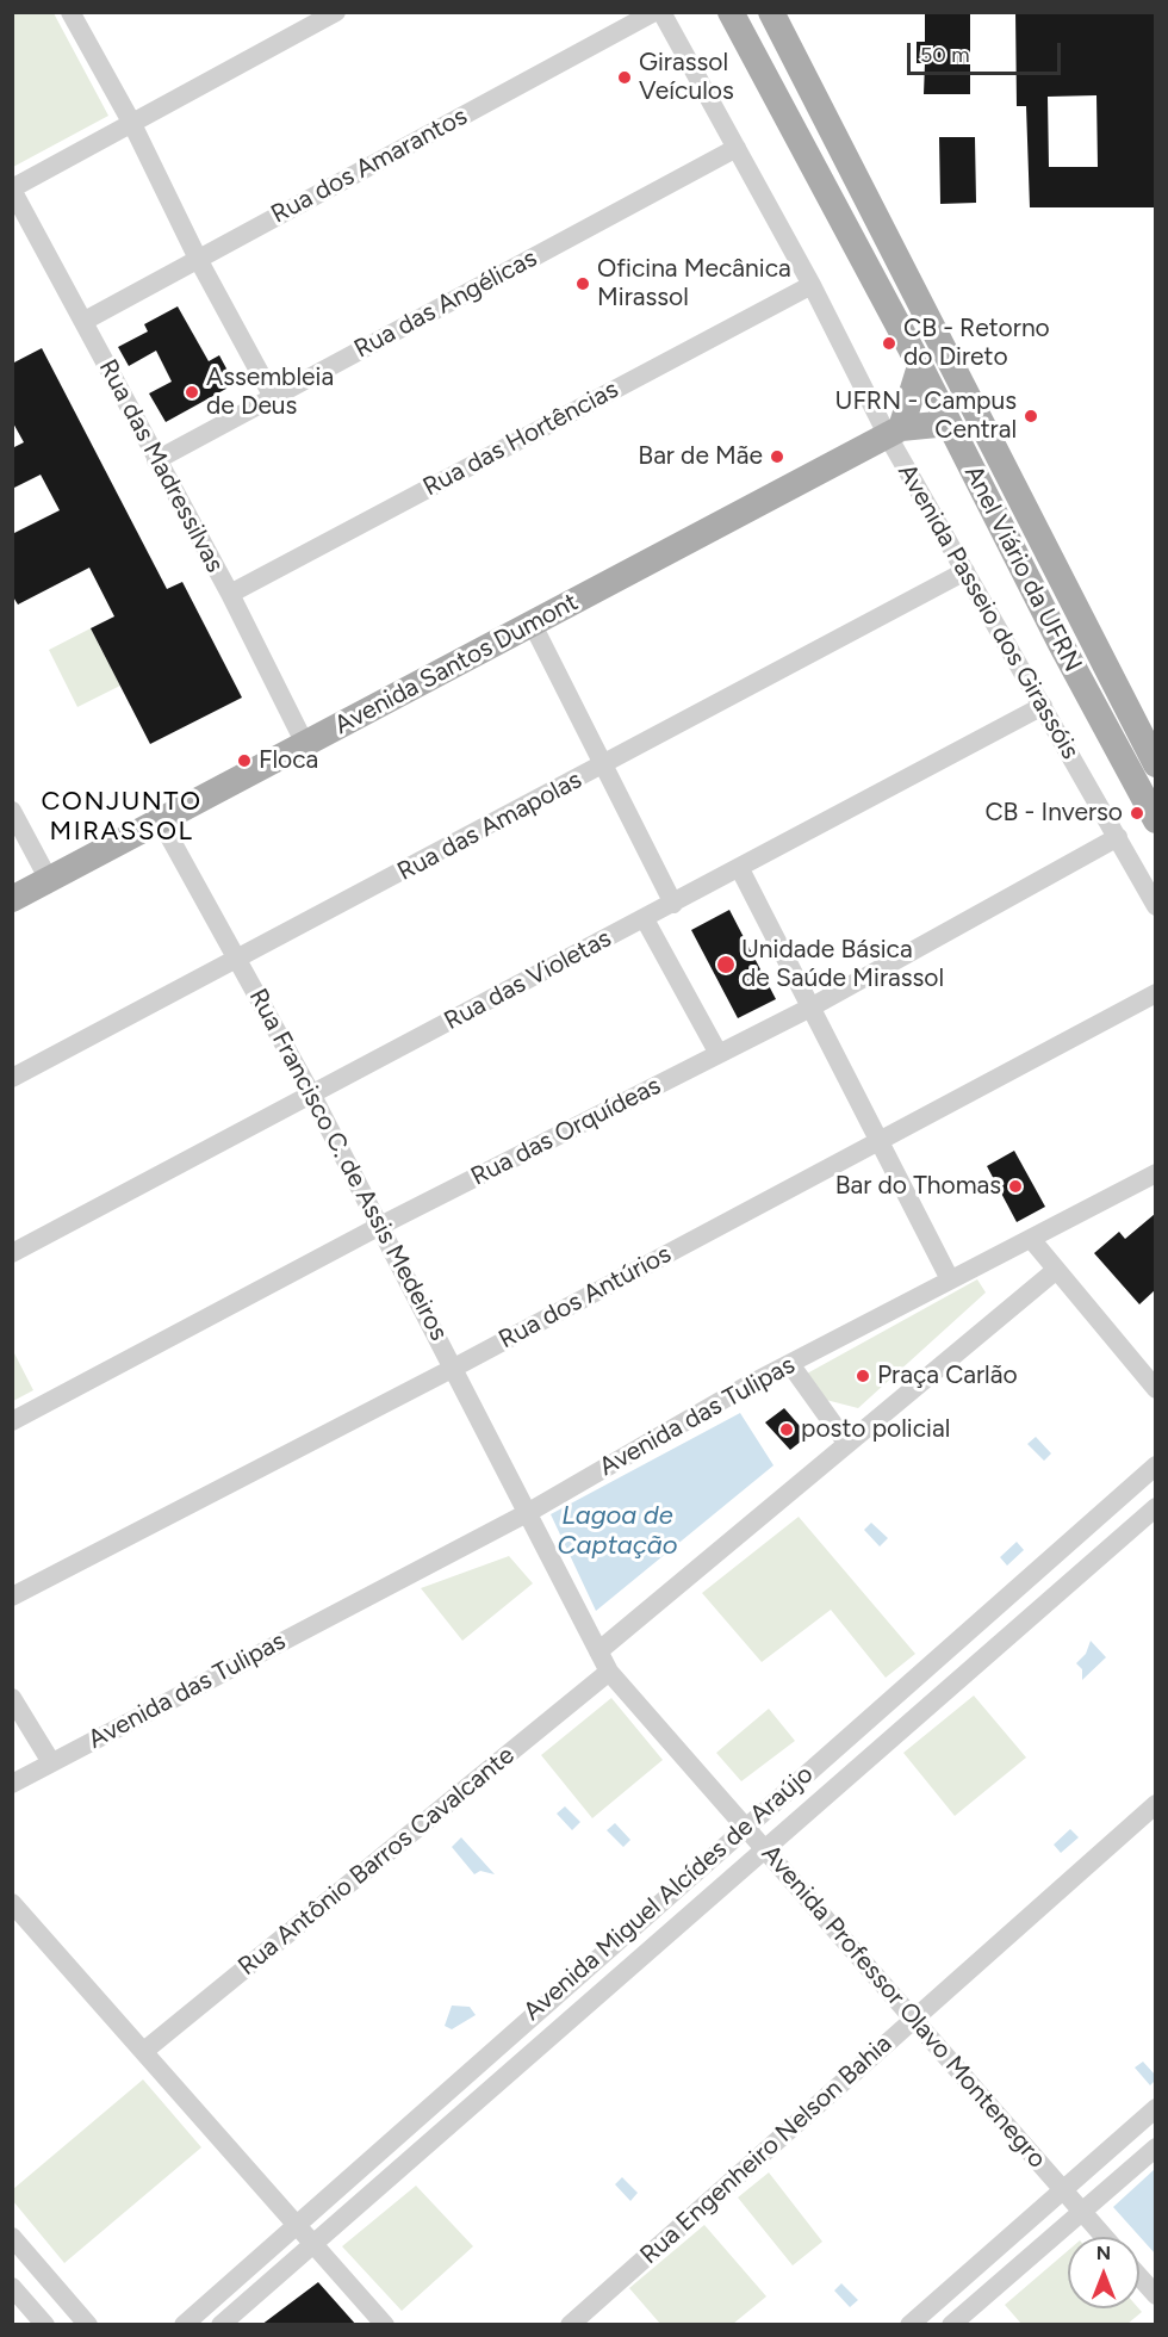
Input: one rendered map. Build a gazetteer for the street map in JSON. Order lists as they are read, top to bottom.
{
  "streets": {
    "main road": ["Anel Viário da UFRN", "Avenida Santos Dumont"],
    "street": [
      "Rua dos Amarantos",
      "Rua das Angélicas",
      "Rua das Hortências",
      "Rua das Madressilvas",
      "Avenida Passeio dos Girassóis",
      "Rua das Amapolas",
      "Rua das Violetas",
      "Rua das Orquídeas",
      "Rua Francisco C. de Assis Medeiros",
      "Rua dos Antúrios",
      "Avenida das Tulipas",
      "Rua Antônio Barros Cavalcante",
      "Avenida Miguel Alcídes de Araújo",
      "Avenida Professor Olavo Montenegro",
      "Rua Engenheiro Nelson Bahia"
    ]
  },
  "crossings": [
    ["Rua dos Amarantos", "Rua das Madressilvas"],
    ["Rua das Angélicas", "Rua das Madressilvas"],
    ["Rua das Angélicas", "Avenida Passeio dos Girassóis"],
    ["Rua das Hortências", "Rua das Madressilvas"],
    ["Rua das Hortências", "Avenida Passeio dos Girassóis"],
    ["Rua das Madressilvas", "Avenida Santos Dumont"],
    ["Anel Viário da UFRN", "Avenida Santos Dumont"],
    ["Avenida Passeio dos Girassóis", "Avenida Santos Dumont"],
    ["Avenida Passeio dos Girassóis", "Rua das Amapolas"],
    ["Avenida Passeio dos Girassóis", "Rua das Violetas"],
    ["Avenida Passeio dos Girassóis", "Rua das Orquídeas"],
    ["Avenida Santos Dumont", "Rua Francisco C. de Assis Medeiros"],
    ["Rua das Amapolas", "Rua Francisco C. de Assis Medeiros"],
    ["Rua das Violetas", "Rua Francisco C. de Assis Medeiros"],
    ["Rua das Orquídeas", "Rua Francisco C. de Assis Medeiros"],
    ["Rua Francisco C. de Assis Medeiros", "Rua dos Antúrios"],
    ["Rua Francisco C. de Assis Medeiros", "Avenida das Tulipas"],
    ["Rua Francisco C. de Assis Medeiros", "Avenida Professor Olavo Montenegro"],
    ["Avenida das Tulipas", "Avenida Professor Olavo Montenegro"],
    ["Rua Antônio Barros Cavalcante", "Avenida Professor Olavo Montenegro"],
    ["Avenida Miguel Alcídes de Araújo", "Avenida Professor Olavo Montenegro"],
    ["Avenida Professor Olavo Montenegro", "Rua Engenheiro Nelson Bahia"]
  ],
  "districts": ["CONJUNTO MIRASSOL"],
  "water": ["Lagoa de Captação"],
  "places": [
    "Girassol Veículos",
    "Oficina Mecânica Mirassol",
    "CB - Retorno do Direto",
    "Assembleia de Deus",
    "UFRN - Campus Central",
    "Bar de Mãe",
    "Floca",
    "CB - Inverso",
    "Unidade Básica de Saúde Mirassol",
    "Bar do Thomas",
    "Praça Carlão",
    "posto policial"
  ],
  "scale_bar": "50 m",
  "north": "top"
}
